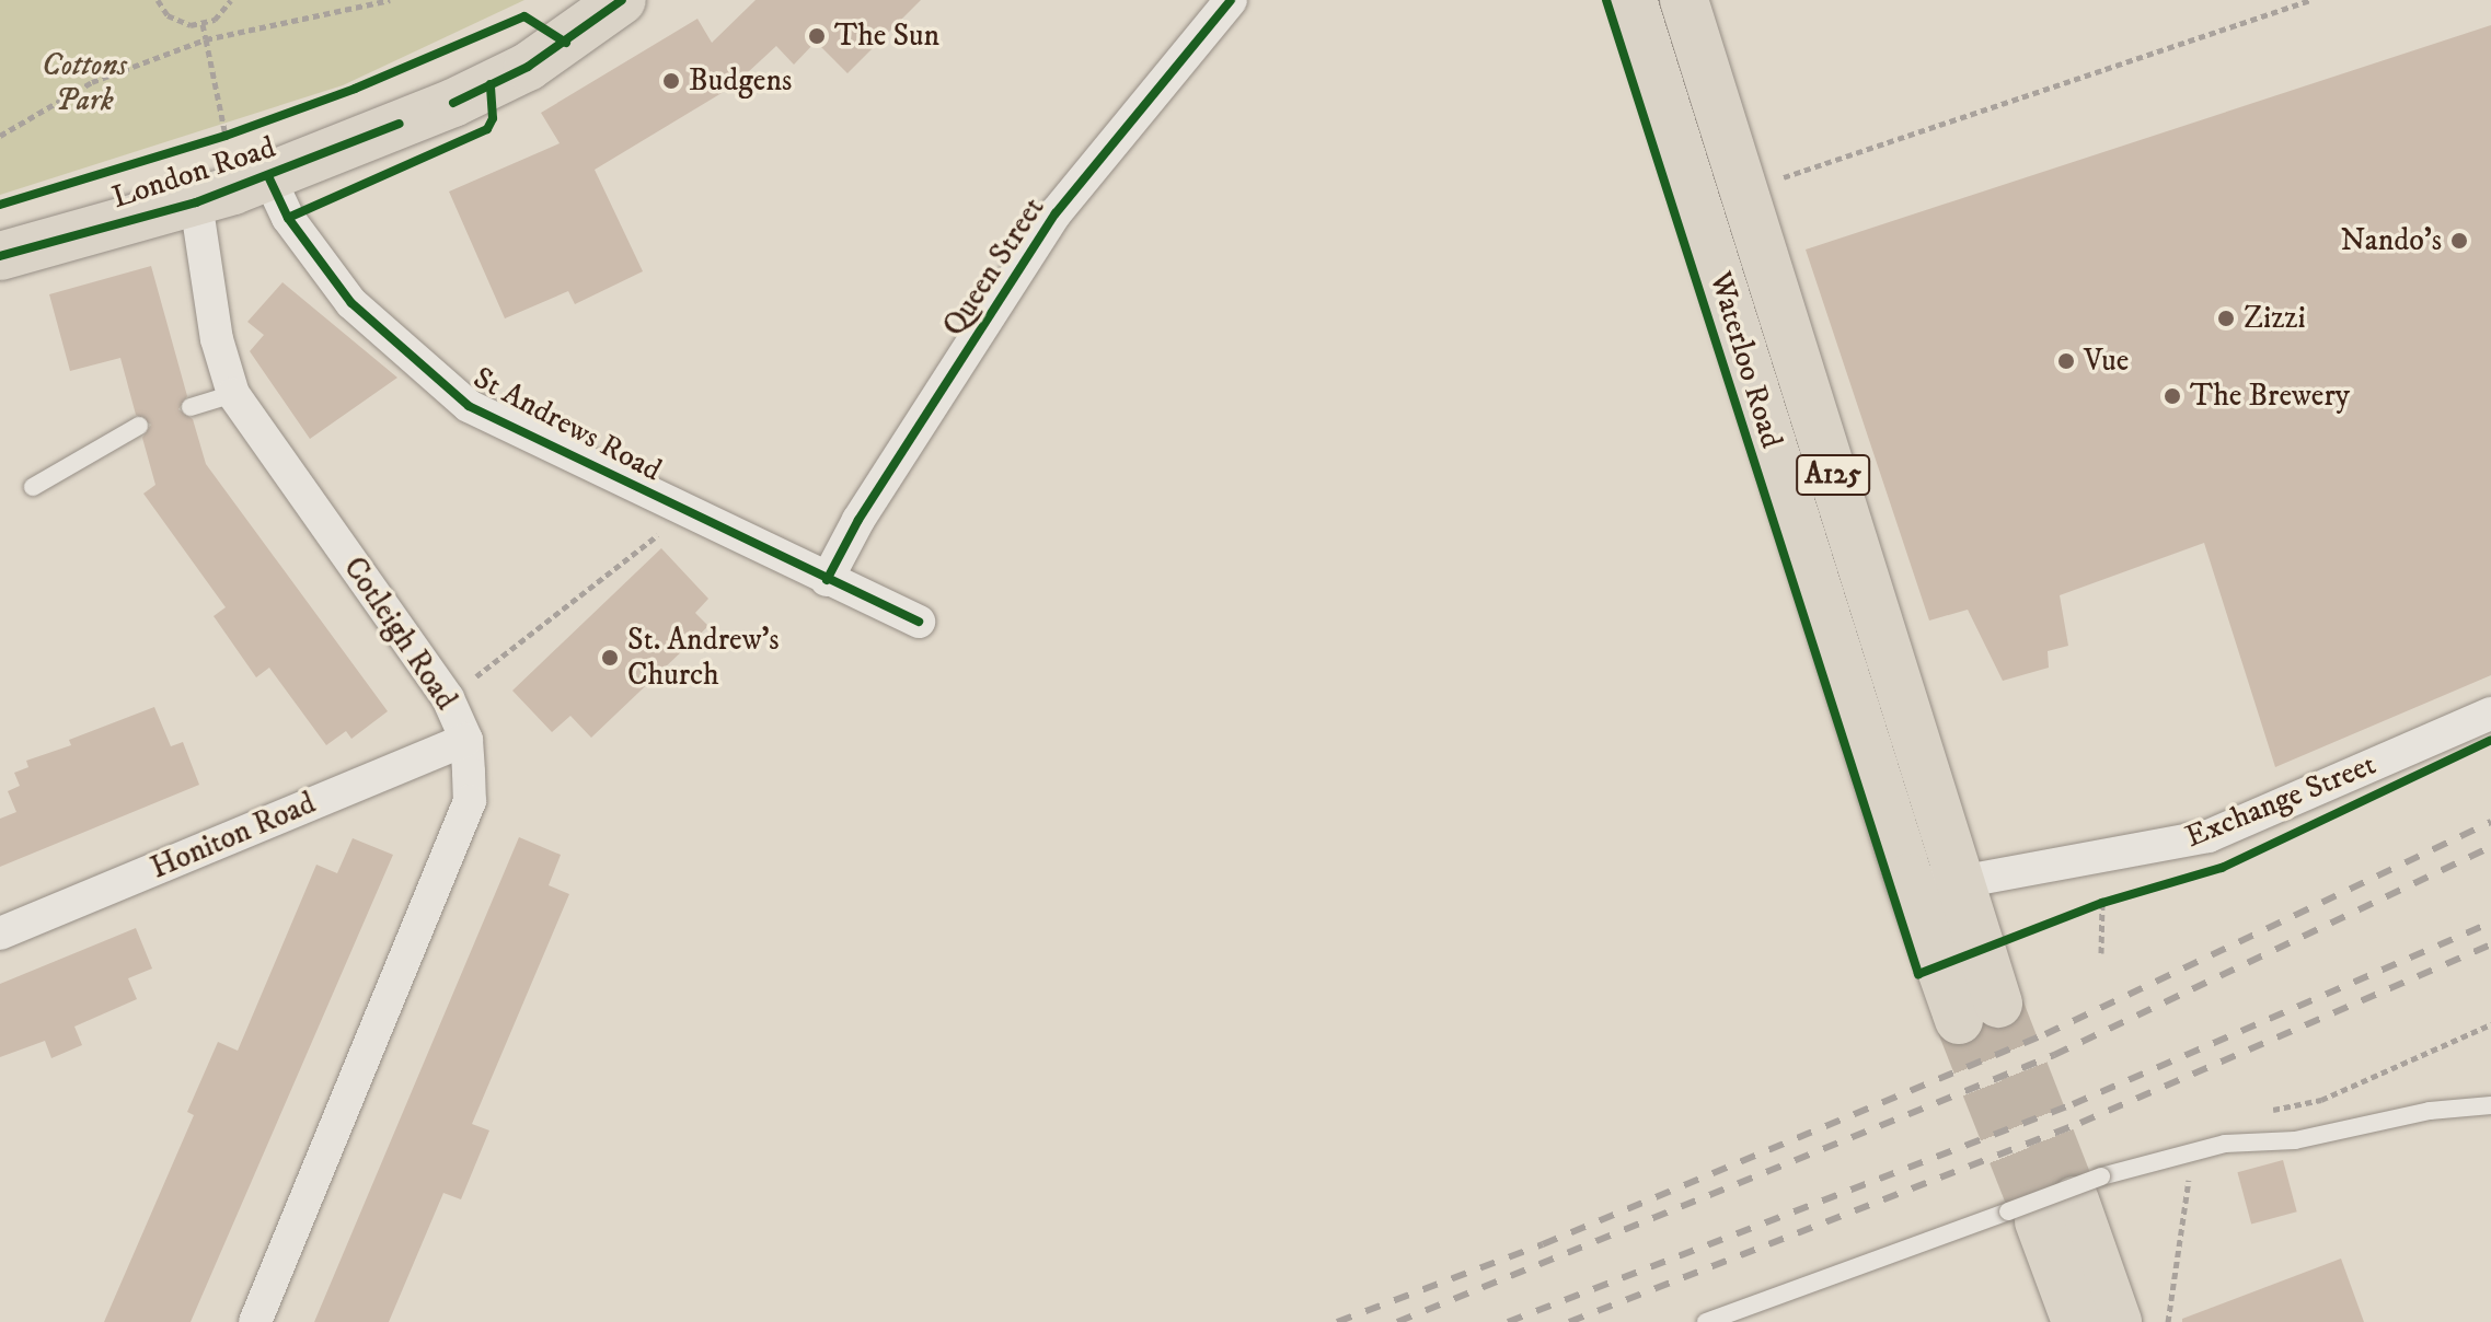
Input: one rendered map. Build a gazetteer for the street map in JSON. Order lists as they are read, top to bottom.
{
  "streets": {
    "main road": ["London Road", "Waterloo Road", "A125"],
    "street": [
      "Queen Street",
      "St Andrews Road",
      "Cotleigh Road",
      "Exchange Street",
      "Honiton Road"
    ]
  },
  "crossings": [
    ["London Road", "St Andrews Road"],
    ["London Road", "Cotleigh Road"],
    ["Queen Street", "St Andrews Road"],
    ["Waterloo Road", "Exchange Street"],
    ["St Andrews Road", "Cotleigh Road"],
    ["Cotleigh Road", "Honiton Road"]
  ],
  "parks": ["Cottons Park"],
  "places": [
    "The Sun",
    "Budgens",
    "Nando's",
    "Zizzi",
    "Vue",
    "The Brewery",
    "St. Andrew's Church"
  ]
}
